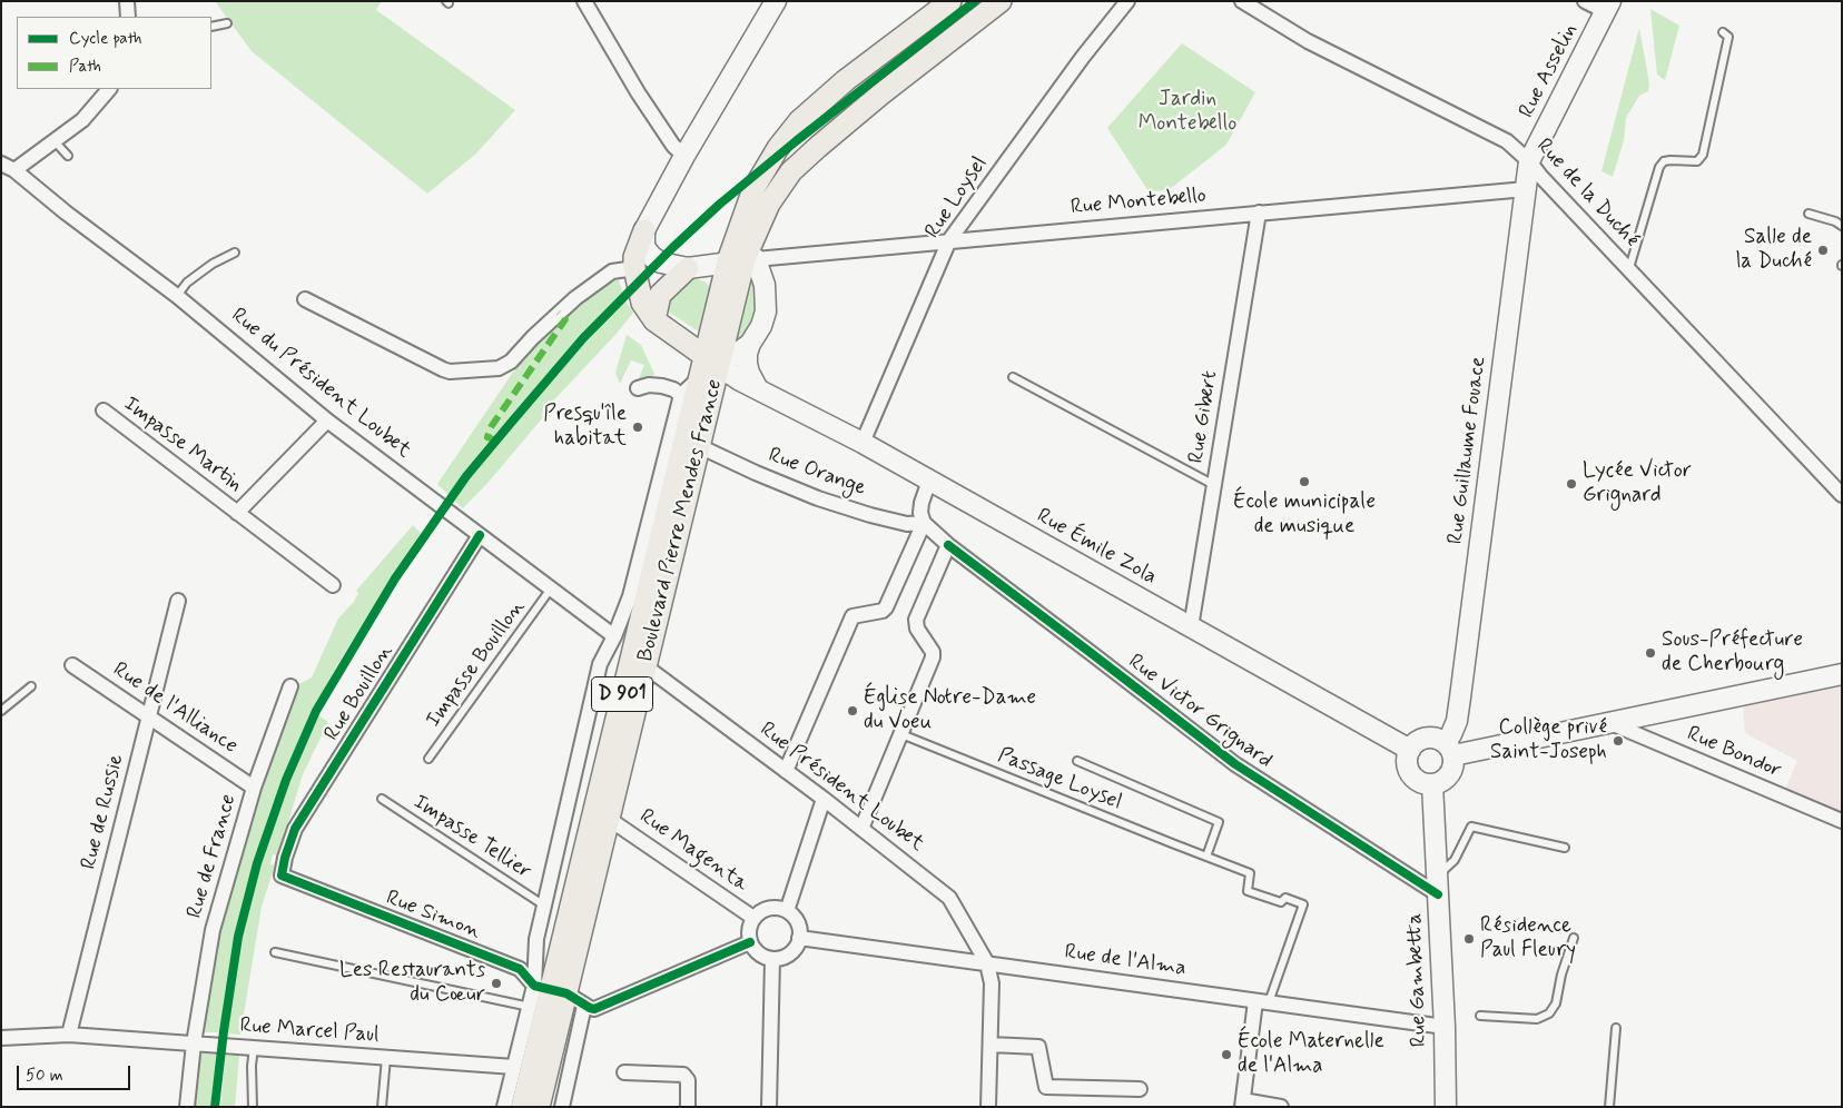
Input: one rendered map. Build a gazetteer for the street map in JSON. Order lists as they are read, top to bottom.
{
  "streets": {
    "main road": ["Boulevard Pierre Mendes France", "D 901"],
    "street": [
      "Rue Asselin",
      "Rue de la Duché",
      "Rue Loysel",
      "Rue Montebello",
      "Rue du Président Loubet",
      "Rue Gibert",
      "Impasse Martin",
      "Rue Guillaume Fouace",
      "Rue Orange",
      "Rue Émile Zola",
      "Rue Bouillon",
      "Rue de l'Alliance",
      "Rue Victor Grignard",
      "Rue Bondor",
      "Rue Président Loubet",
      "Rue de Russie",
      "Rue Magenta",
      "Rue de France",
      "Rue Simon",
      "Rue de l'Alma",
      "Rue Gambetta",
      "Rue Marcel Paul"
    ],
    "lane": ["Impasse Bouillon", "Passage Loysel", "Impasse Tellier"]
  },
  "crossings": [
    ["Rue Asselin", "Rue de la Duché"],
    ["Rue Asselin", "Rue Guillaume Fouace"],
    ["Rue de la Duché", "Rue Guillaume Fouace"],
    ["Rue Loysel", "Rue Montebello"],
    ["Rue Loysel", "Rue Émile Zola"],
    ["Rue Montebello", "Rue Gibert"],
    ["Rue Montebello", "Rue Guillaume Fouace"],
    ["Rue Montebello", "Boulevard Pierre Mendes France"],
    ["Rue Montebello", "D 901"],
    ["Rue du Président Loubet", "Impasse Martin"],
    ["Rue du Président Loubet", "Boulevard Pierre Mendes France"],
    ["Rue du Président Loubet", "Impasse Bouillon"],
    ["Rue du Président Loubet", "Rue Bouillon"],
    ["Rue Gibert", "Rue Émile Zola"],
    ["Rue Guillaume Fouace", "Rue Émile Zola"],
    ["Rue Guillaume Fouace", "Rue Gambetta"],
    ["Rue Orange", "Boulevard Pierre Mendes France"],
    ["Rue Orange", "Rue Victor Grignard"],
    ["Boulevard Pierre Mendes France", "Rue Émile Zola"],
    ["Boulevard Pierre Mendes France", "D 901"],
    ["Boulevard Pierre Mendes France", "Rue Président Loubet"],
    ["Boulevard Pierre Mendes France", "Impasse Tellier"],
    ["Boulevard Pierre Mendes France", "Rue Magenta"],
    ["Boulevard Pierre Mendes France", "Rue Simon"],
    ["Boulevard Pierre Mendes France", "Rue Marcel Paul"],
    ["Rue Émile Zola", "Rue Gambetta"],
    ["Rue Bouillon", "Rue Simon"],
    ["Rue de l'Alliance", "Rue de Russie"],
    ["Rue de l'Alliance", "Rue de France"],
    ["Rue Victor Grignard", "Rue Gambetta"],
    ["Passage Loysel", "Rue de l'Alma"],
    ["Rue Président Loubet", "Rue de l'Alma"],
    ["Rue de Russie", "Rue Marcel Paul"],
    ["Rue Magenta", "Rue de l'Alma"],
    ["Rue de France", "Rue Marcel Paul"],
    ["Rue de l'Alma", "Rue Gambetta"]
  ],
  "parks": ["Jardin Montebello"],
  "places": [
    "Salle de la Duché",
    "Presqu'île habitat",
    "École municipale de musique",
    "Lycée Victor Grignard",
    "Sous-Préfecture de Cherbourg",
    "Église Notre-Dame du Voeu",
    "Collège privé Saint-Joseph",
    "Résidence Paul Fleury",
    "Les Restaurants du Cœur",
    "École Maternelle de l'Alma"
  ],
  "legend": ["Cycle path", "Path"],
  "scale_bar": "50 m"
}
